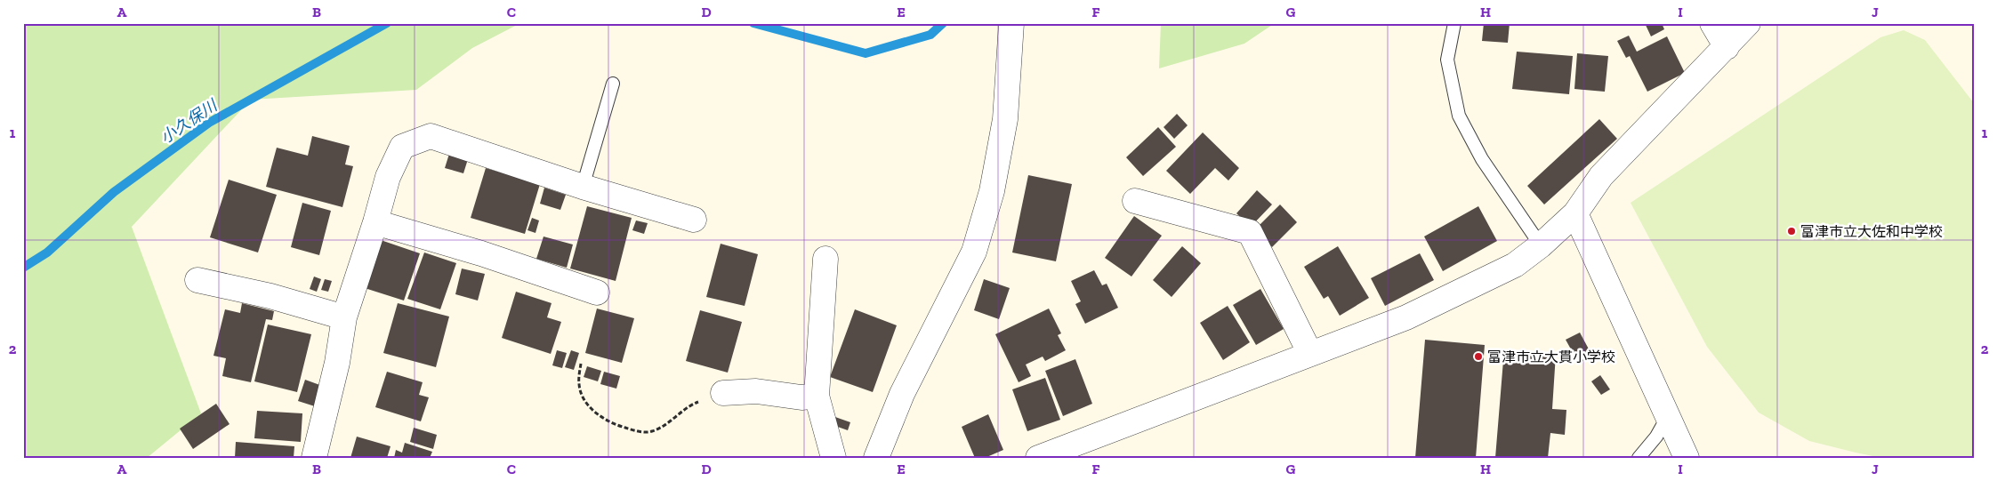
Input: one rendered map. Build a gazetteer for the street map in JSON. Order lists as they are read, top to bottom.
{
  "water": ["小久保川"],
  "places": ["富津市立大佐和中学校", "富津市立大貫小学校"],
  "grid": {
    "columns": [
      "A",
      "B",
      "C",
      "D",
      "E",
      "F",
      "G",
      "H",
      "I",
      "J"
    ],
    "rows": ["1", "2"]
  }
}
